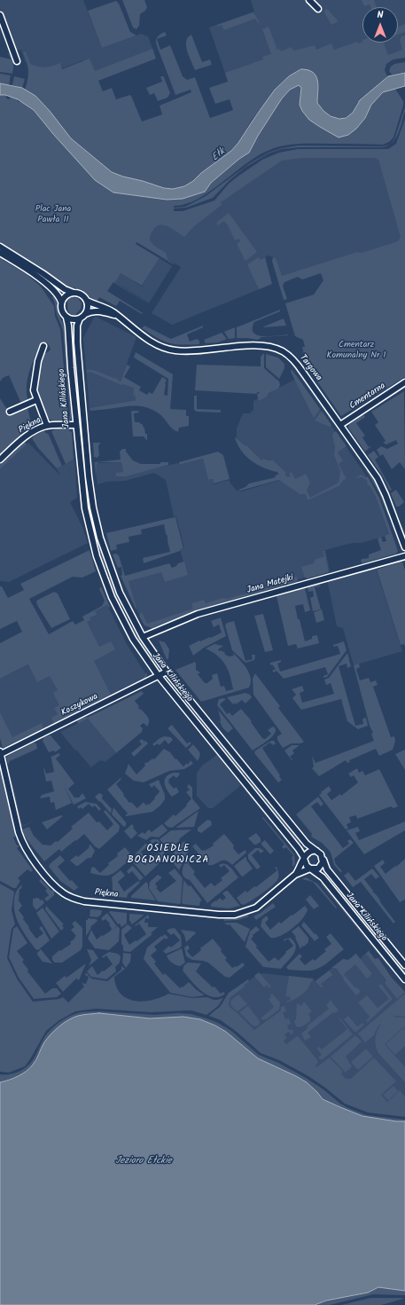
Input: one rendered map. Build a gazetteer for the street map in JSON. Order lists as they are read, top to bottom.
{
  "streets": {
    "street": [
      "Targowa",
      "Cmentarna",
      "Jana Kilińskiego",
      "Piękna",
      "Jana Matejki",
      "Koszykowa"
    ]
  },
  "crossings": [
    ["Targowa", "Cmentarna"],
    ["Targowa", "Jana Kilińskiego"],
    ["Jana Kilińskiego", "Piękna"],
    ["Jana Kilińskiego", "Jana Matejki"],
    ["Jana Kilińskiego", "Koszykowa"],
    ["Piękna", "Koszykowa"]
  ],
  "districts": ["OSIEDLE BOGDANOWICZA"],
  "water": ["Ełk", "Jezioro Ełckie"],
  "parks": ["Plac Jana Pawła II", "Cmentarz Komunalny Nr 1"],
  "north": "top"
}
